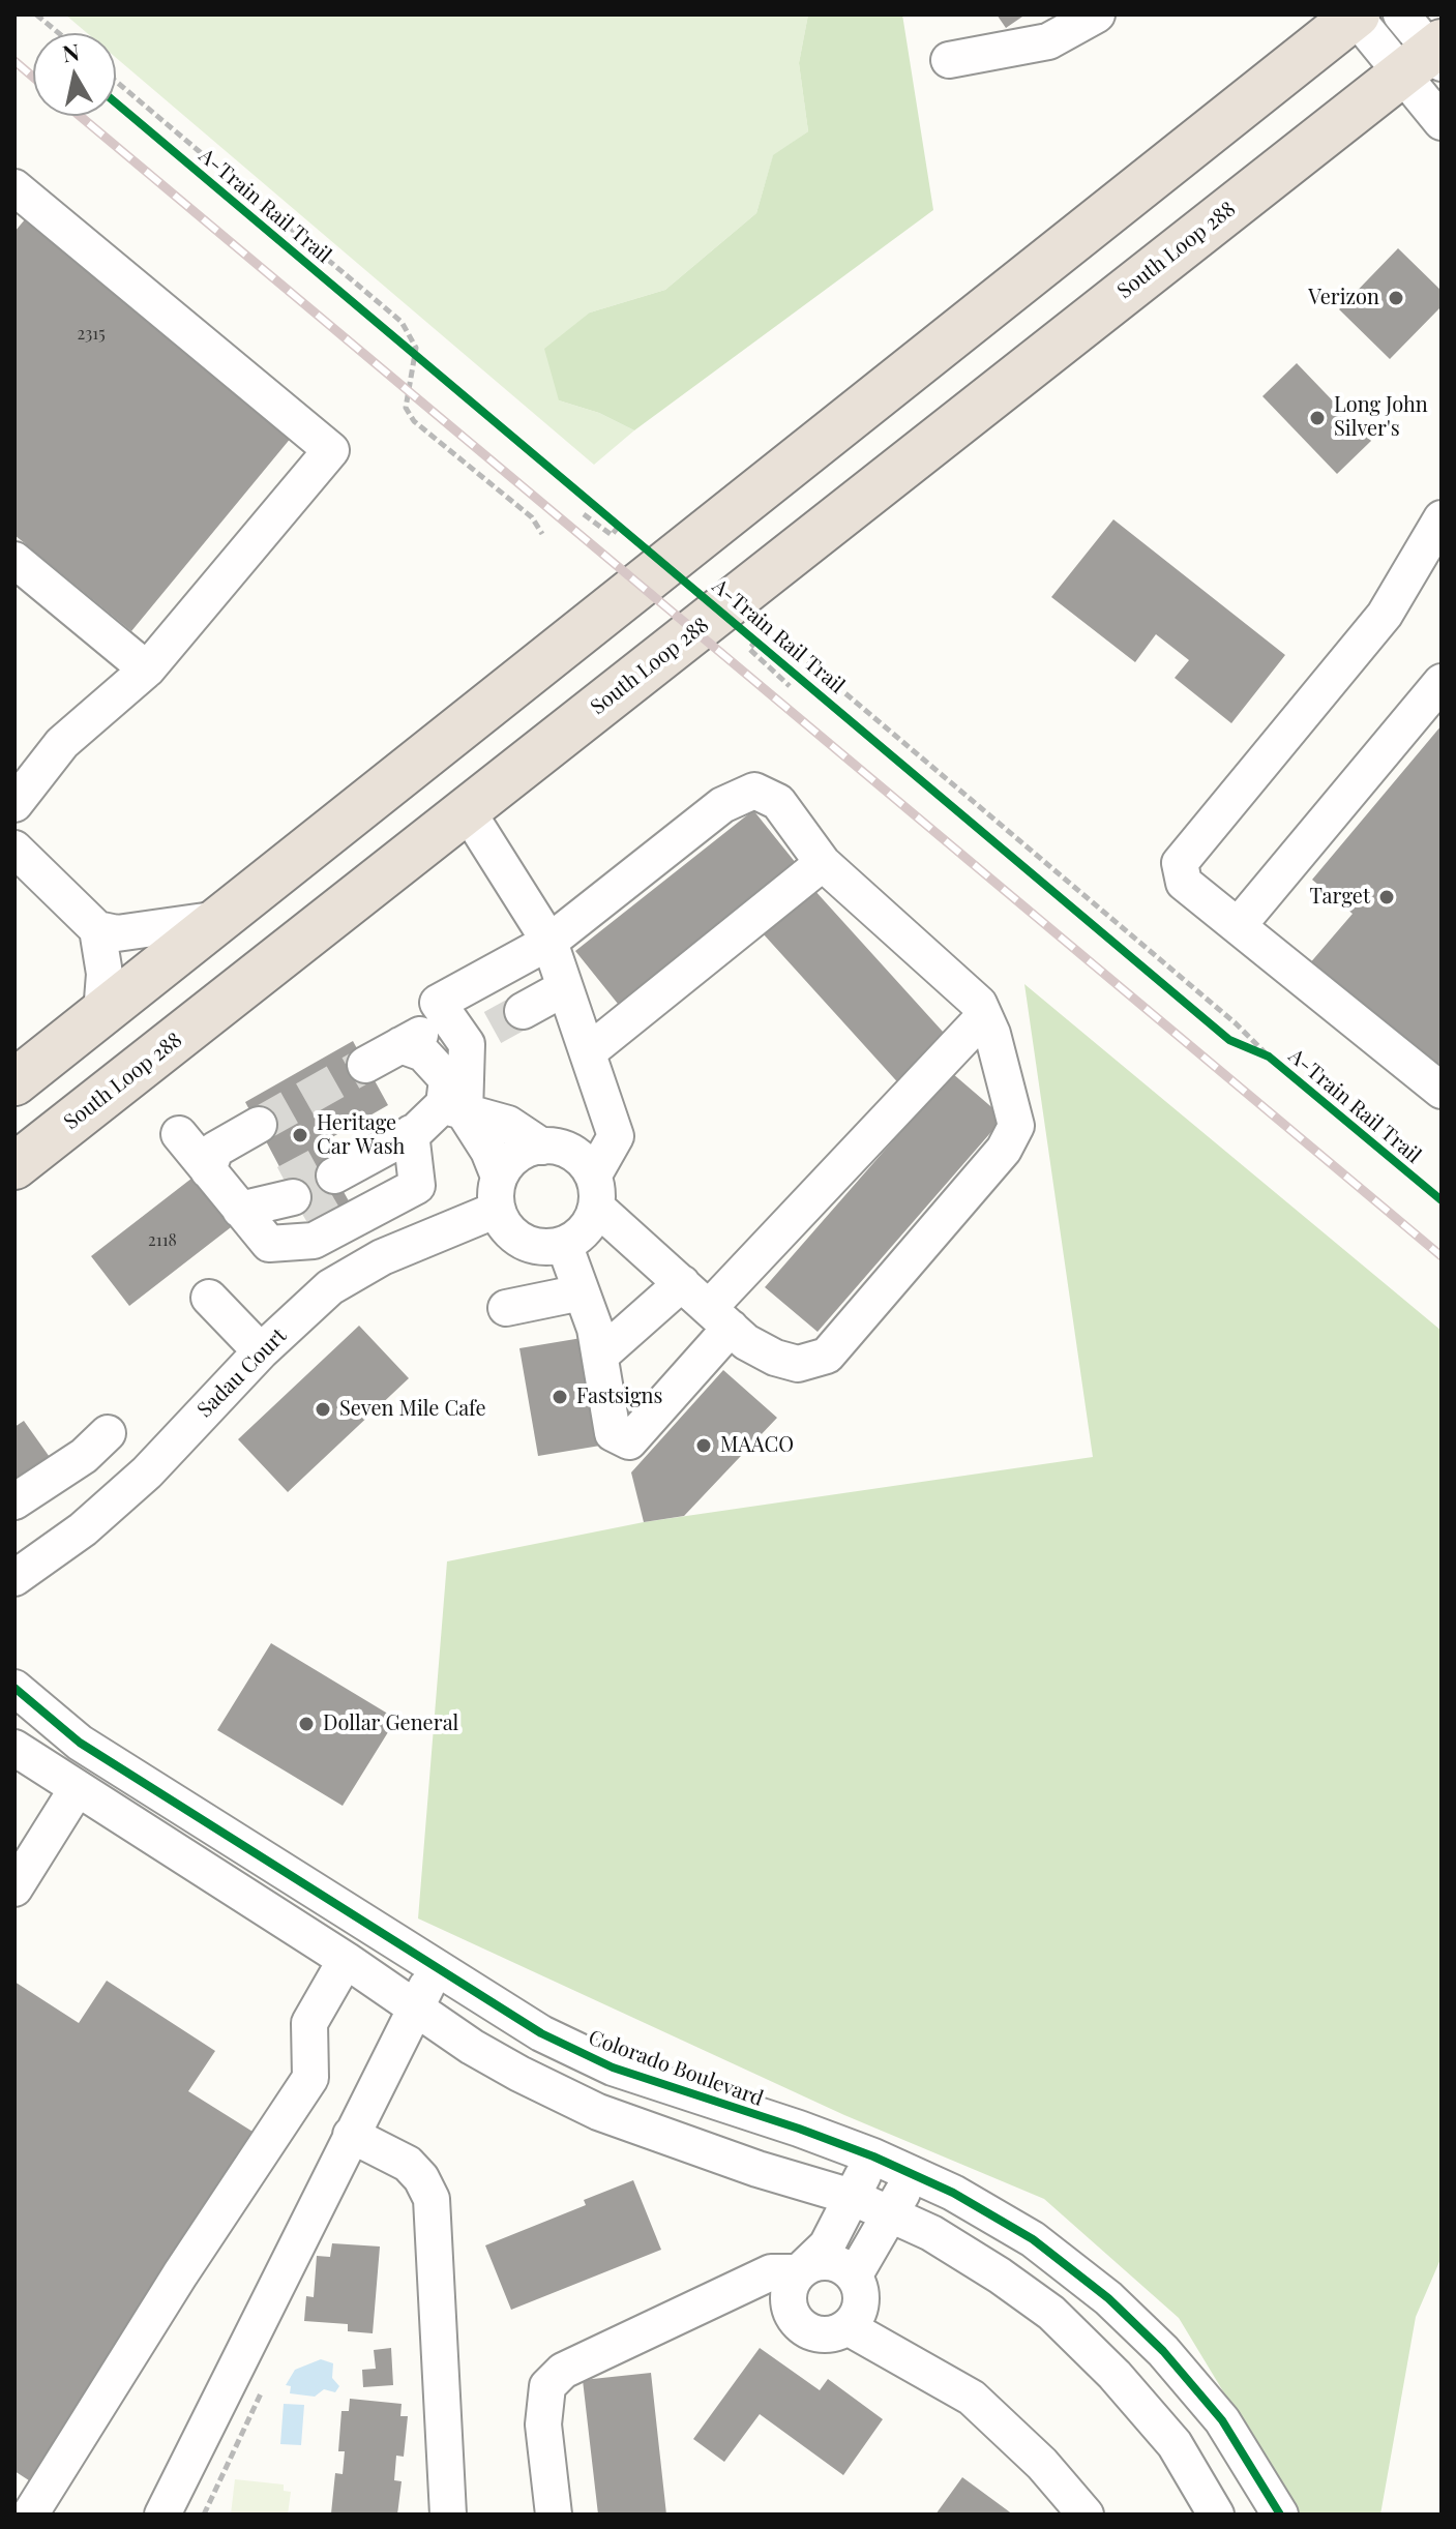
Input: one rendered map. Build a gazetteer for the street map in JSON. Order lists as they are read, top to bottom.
{
  "streets": {
    "highway": ["South Loop 288"],
    "street": ["Sadau Court", "Colorado Boulevard"],
    "cycle path": ["A-Train Rail Trail"]
  },
  "places": [
    "Verizon",
    "Long John Silver's",
    "Target",
    "Heritage Car Wash",
    "Fastsigns",
    "Seven Mile Cafe",
    "MAACO",
    "Dollar General"
  ],
  "house_numbers": ["2315", "2118"],
  "north": "top"
}
